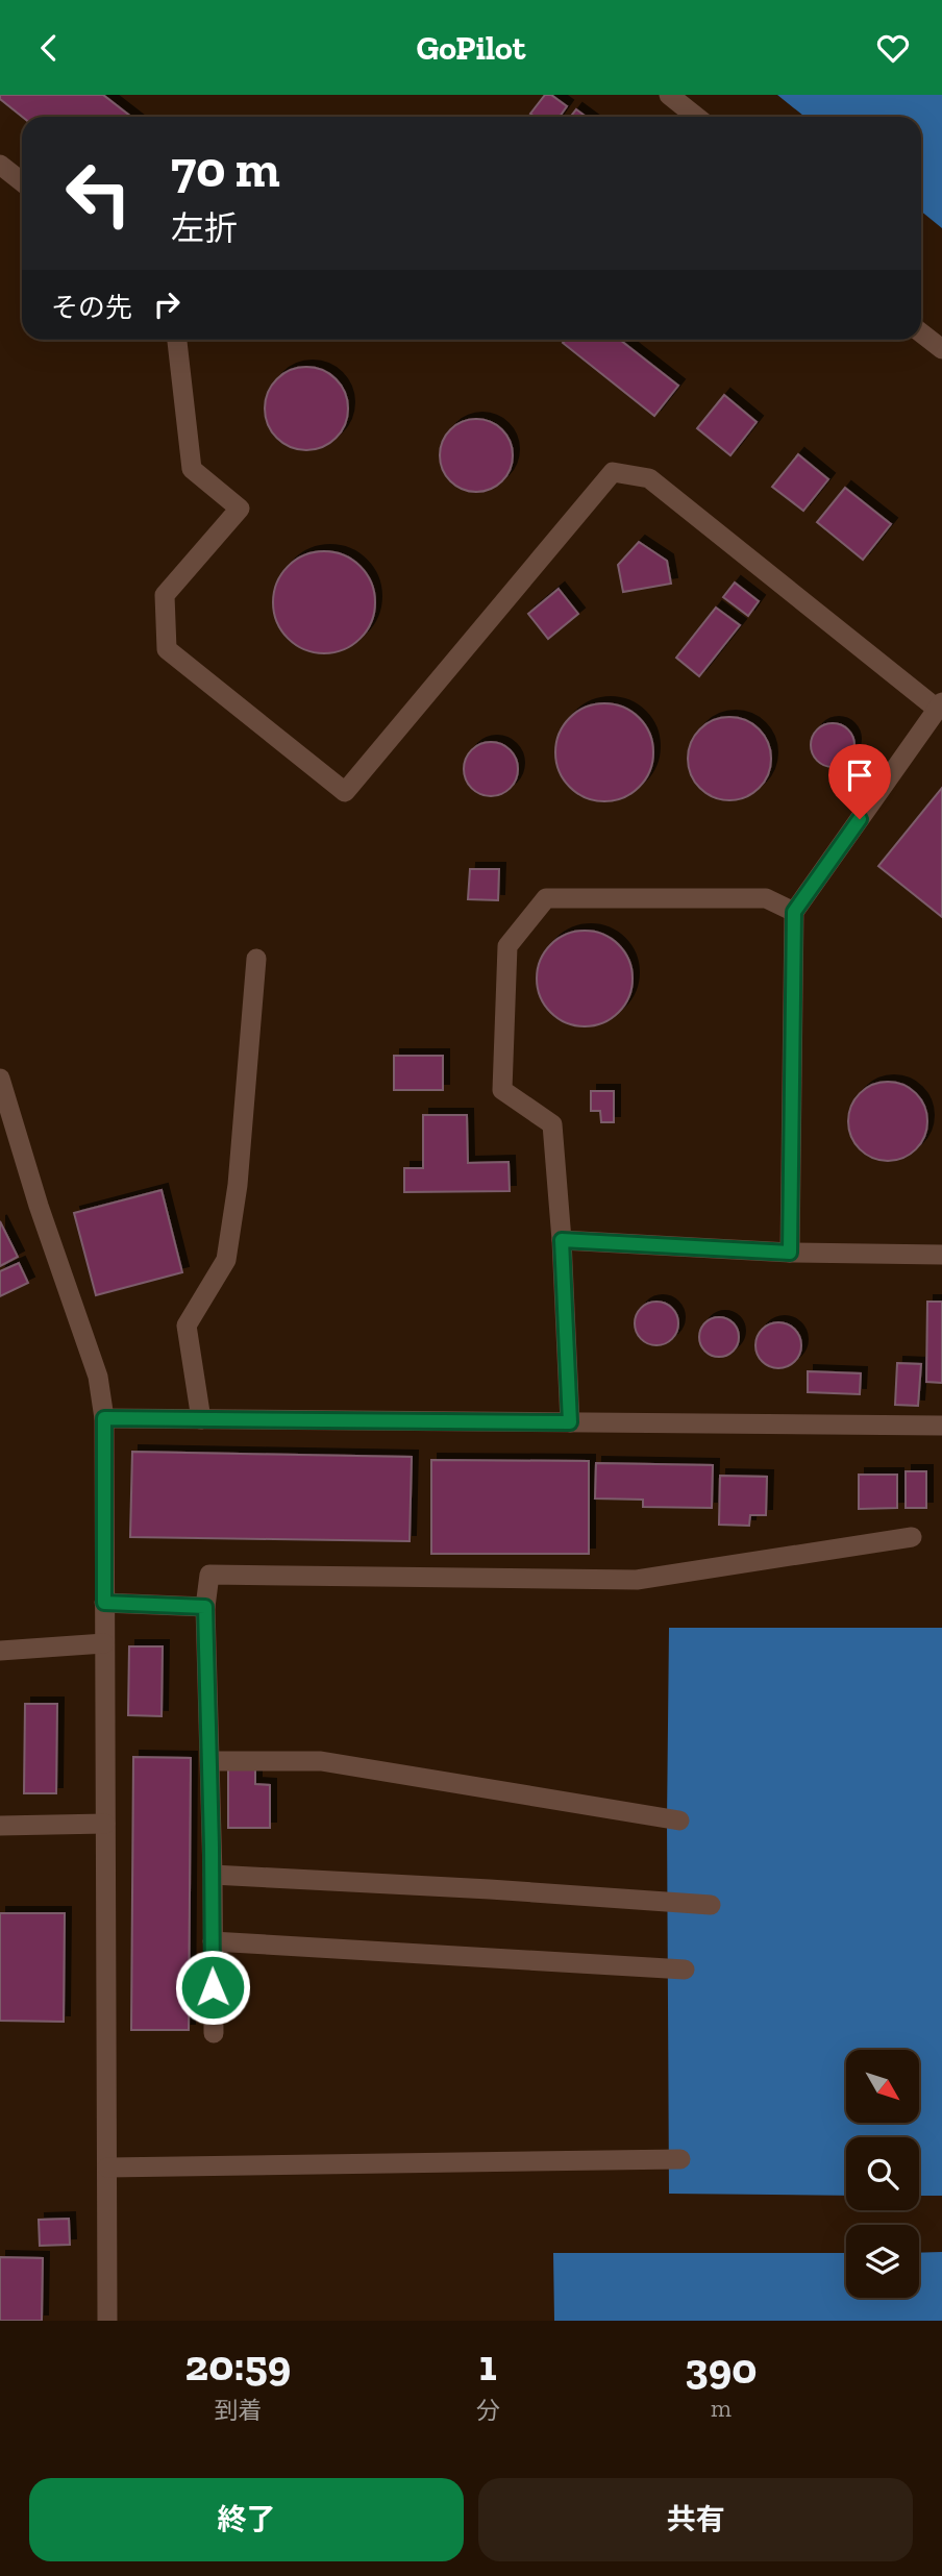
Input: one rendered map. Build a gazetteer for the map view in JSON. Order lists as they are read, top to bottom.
{
  "north": "bottom right",
  "page": {
    "header": "GoPilot",
    "turn": ["70 m", "左折"],
    "then": "その先",
    "eta": [
      "20:59",
      "到着",
      "1",
      "分",
      "390",
      "m"
    ],
    "buttons": ["終了", "共有"]
  }
}
